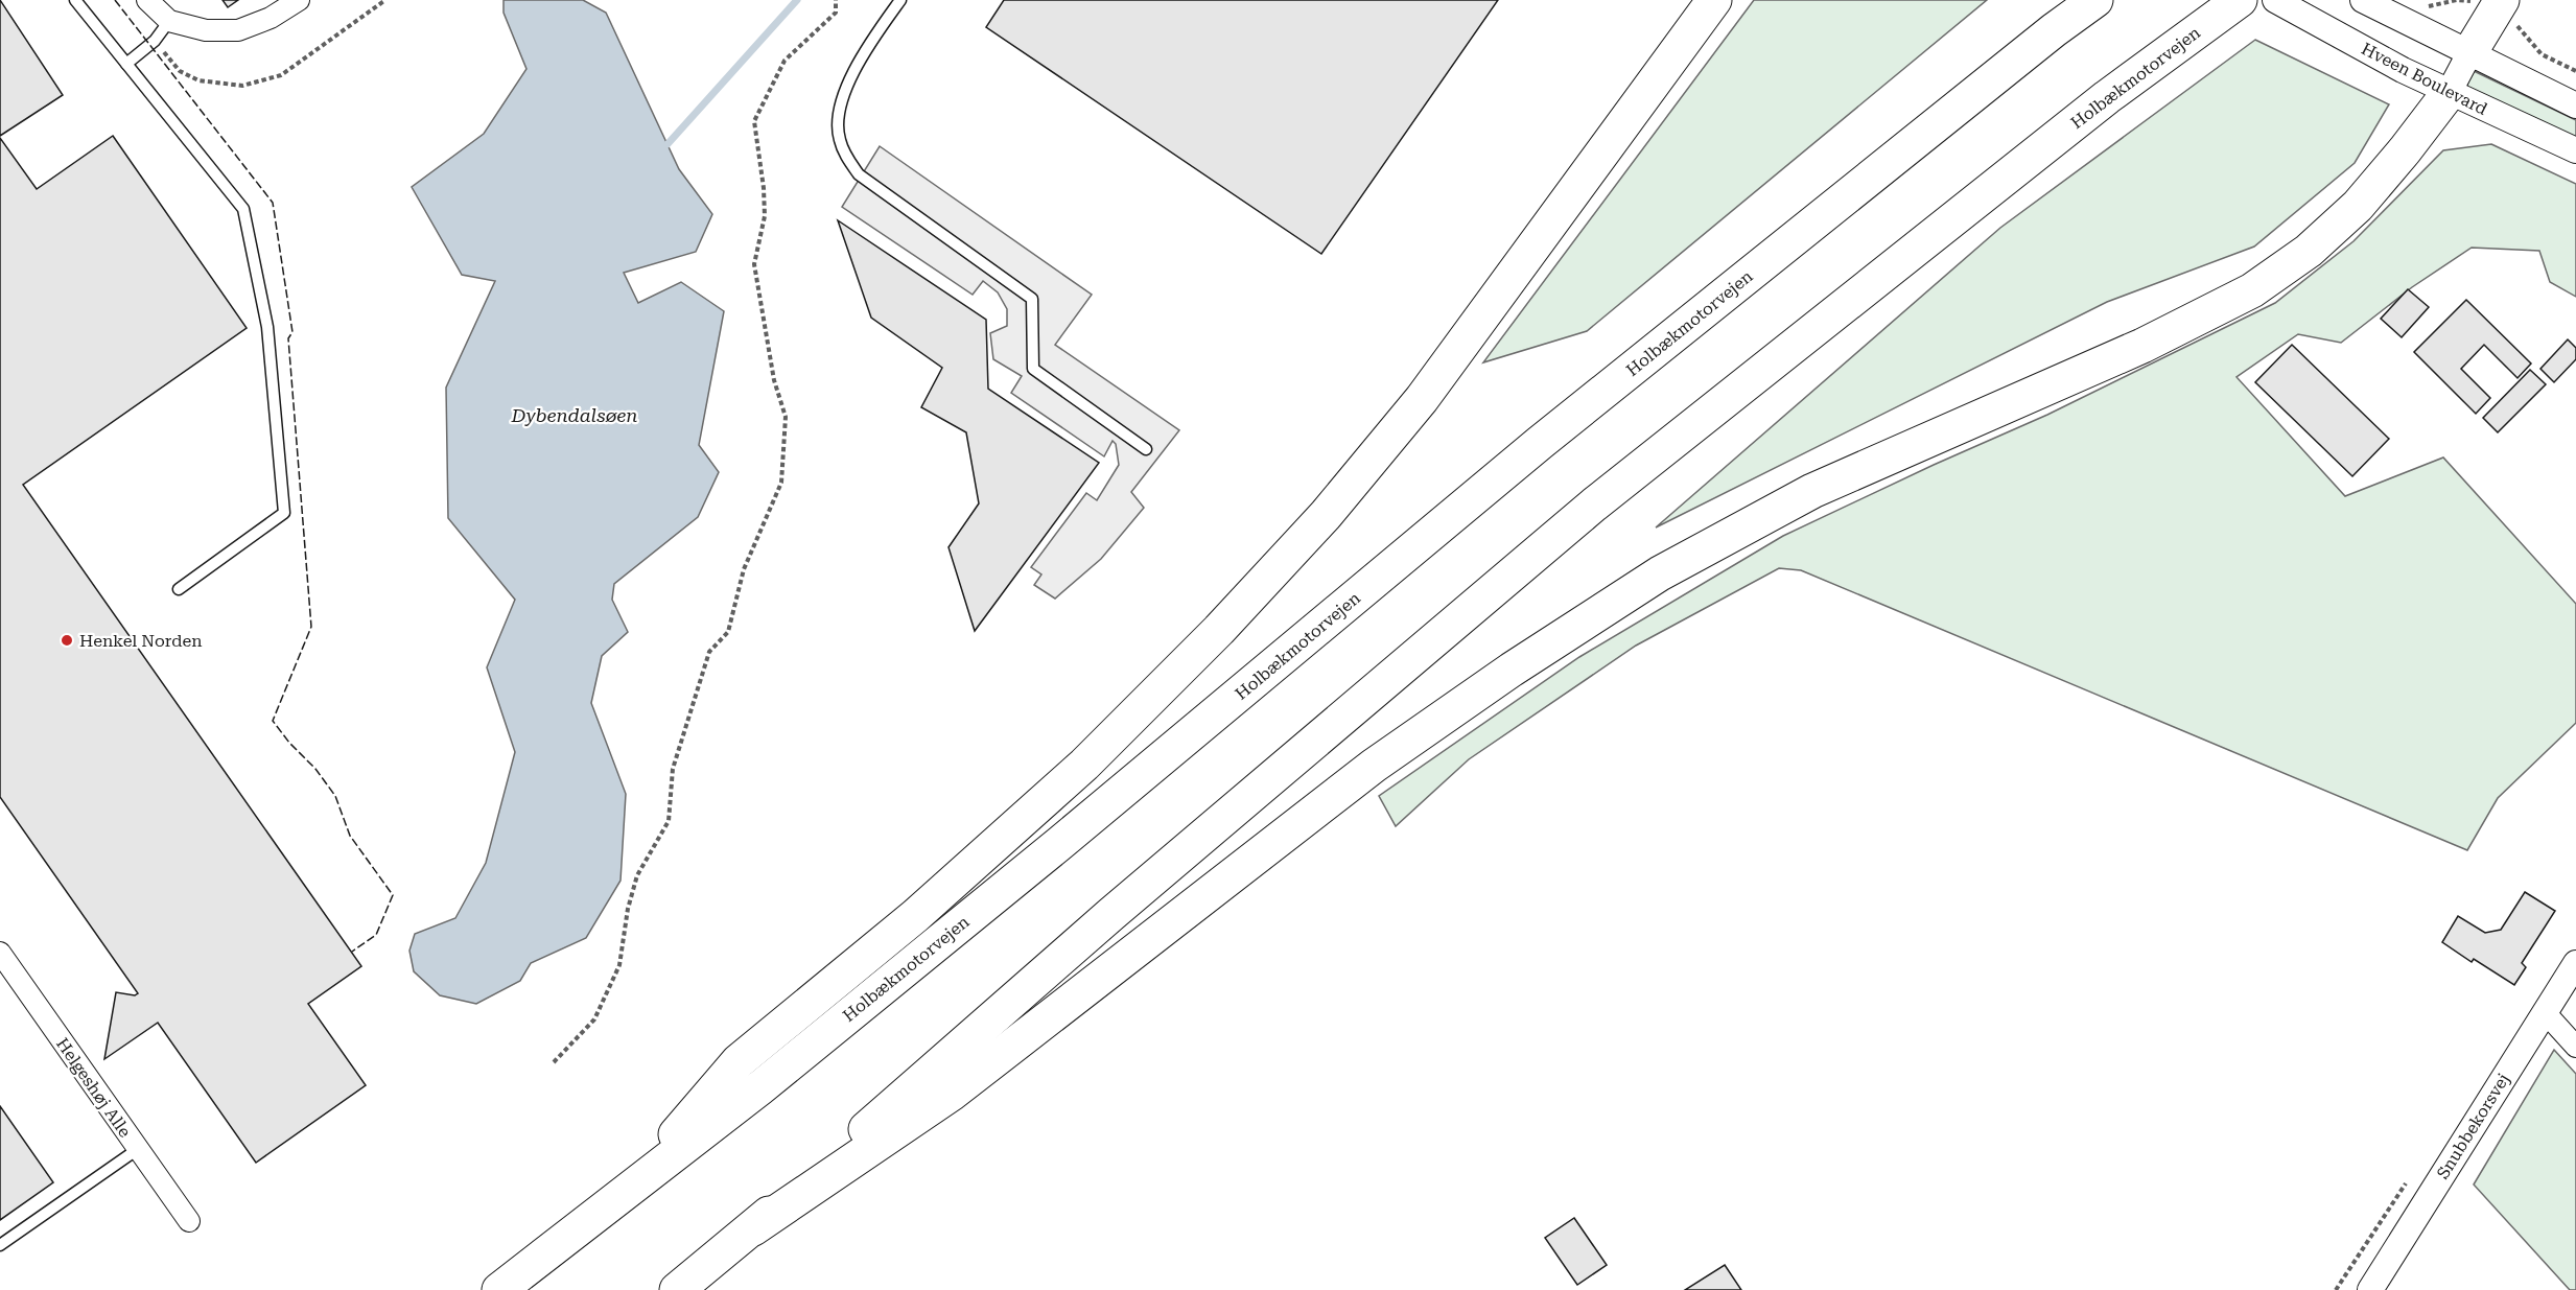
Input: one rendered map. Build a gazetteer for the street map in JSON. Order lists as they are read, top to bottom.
{
  "streets": {
    "highway": ["Holbækmotorvejen"],
    "street": ["Hveen Boulevard", "Helgeshøj Alle", "Snubbekorsvej"]
  },
  "water": ["Dybendalsøen"],
  "places": ["Henkel Norden"]
}
